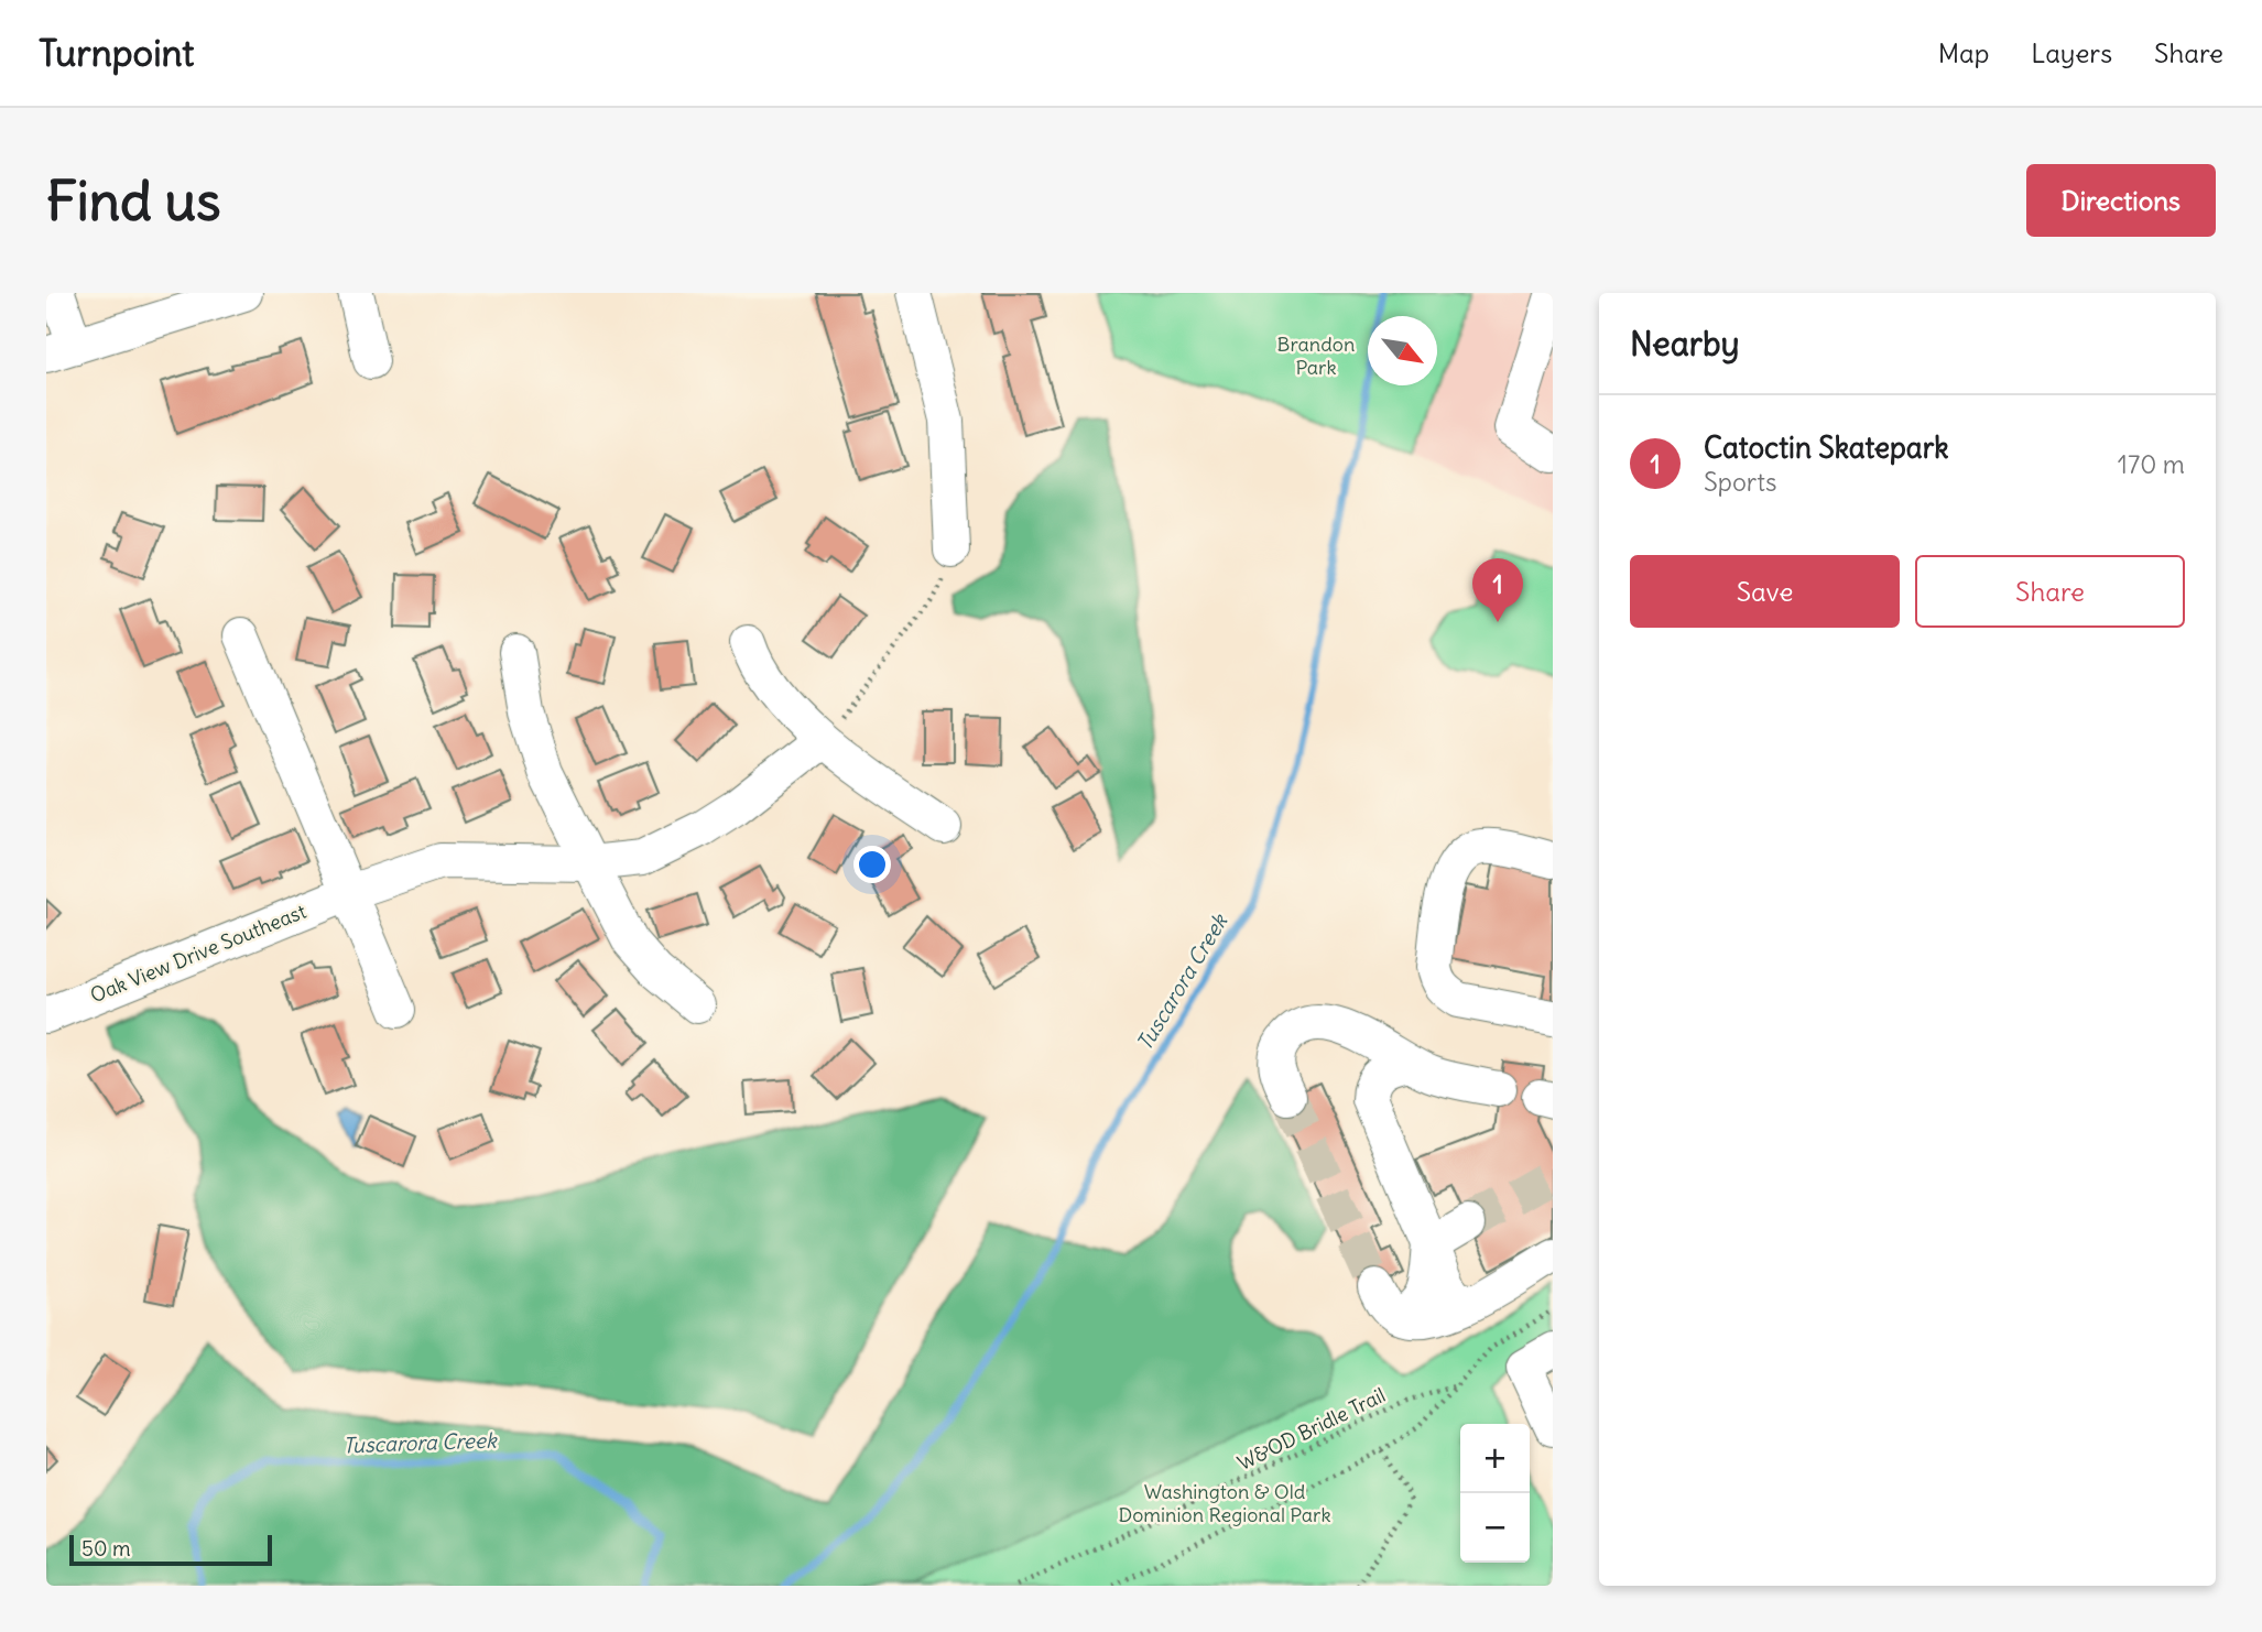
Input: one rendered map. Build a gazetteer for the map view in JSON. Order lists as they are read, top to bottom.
{
  "streets": {
    "street": ["Oak View Drive Southeast"],
    "path": ["W&OD Bridle Trail"]
  },
  "water": ["Tuscarora Creek"],
  "parks": ["Brandon Park", "Washington & Old Dominion Regional Park"],
  "scale_bar": "50 m",
  "north": "bottom right",
  "page": {
    "header": "Turnpoint",
    "nav": ["Map", "Layers", "Share"],
    "buttons": [
      "Directions",
      ["Save", "Share"]
    ],
    "title": "Find us",
    "heading": "Nearby",
    "list": [
      {
        "mark": "1",
        "name": "Catoctin Skatepark",
        "note": "Sports",
        "value": "170 m"
      }
    ],
    "pins": "1",
    "map_buttons": ["+", "−"],
    "scale": "50 m"
  }
}
